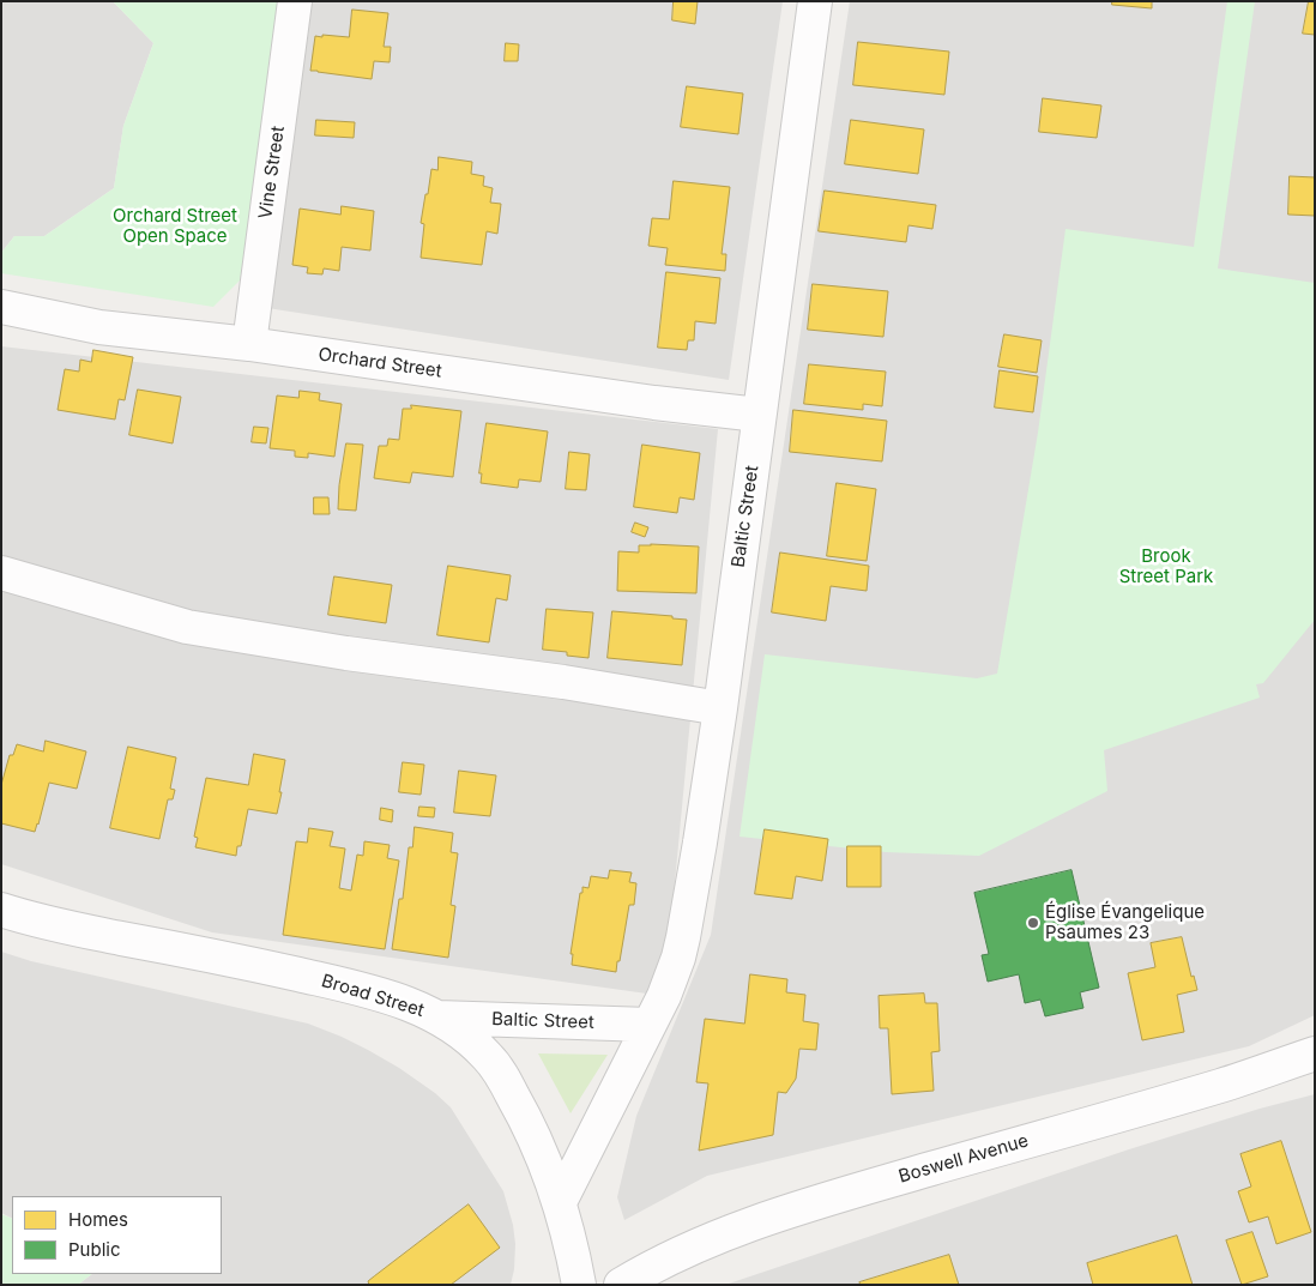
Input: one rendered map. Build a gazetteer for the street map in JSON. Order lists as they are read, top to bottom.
{
  "streets": {
    "street": [
      "Vine Street",
      "Orchard Street",
      "Baltic Street",
      "Broad Street",
      "Boswell Avenue"
    ]
  },
  "crossings": [
    ["Vine Street", "Orchard Street"],
    ["Orchard Street", "Baltic Street"],
    ["Baltic Street", "Broad Street"]
  ],
  "parks": ["Orchard Street Open Space", "Brook Street Park"],
  "places": ["Église Évangelique Psaumes 23"],
  "legend": ["Homes", "Public"]
}
